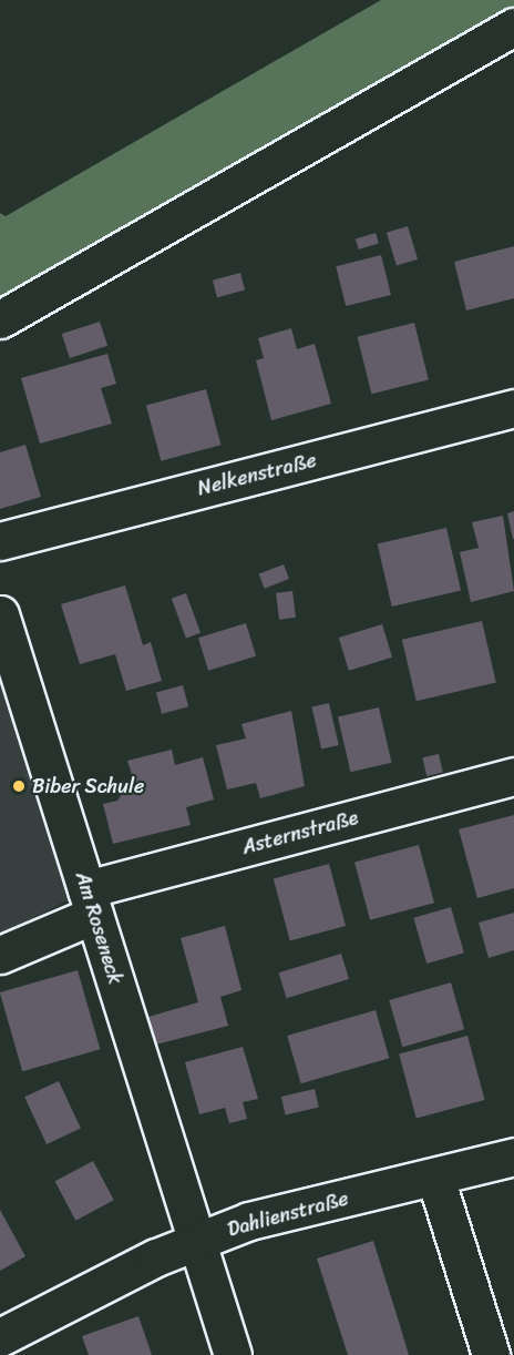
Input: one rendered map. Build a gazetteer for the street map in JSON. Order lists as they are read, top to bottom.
{
  "streets": {
    "street": [
      "Nelkenstraße",
      "Asternstraße",
      "Am Roseneck",
      "Dahlienstraße"
    ]
  },
  "crossings": [
    ["Asternstraße", "Am Roseneck"],
    ["Am Roseneck", "Dahlienstraße"]
  ],
  "places": ["Biber Schule"]
}
